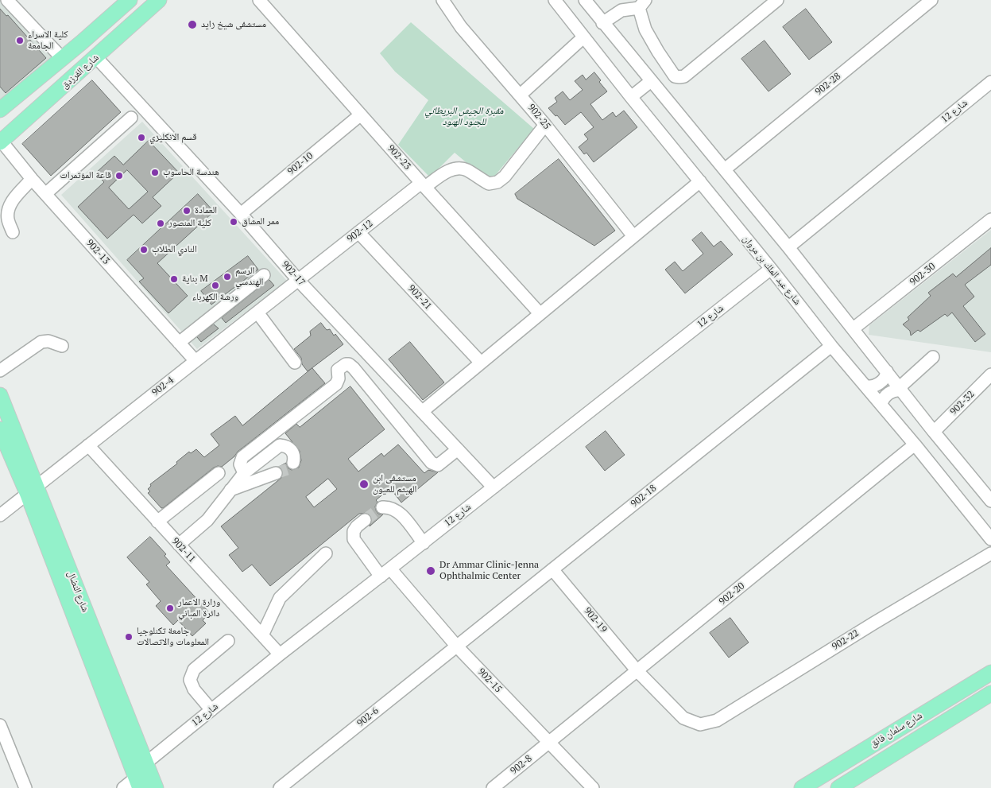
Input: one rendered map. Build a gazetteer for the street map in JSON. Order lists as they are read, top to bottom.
{
  "streets": {
    "main road": ["شارع الفرزدق", "شارع النضال", "شارع سلمان فائق"],
    "street": [
      "902-28",
      "شارع 12",
      "902-25",
      "902-23",
      "902-10",
      "902-12",
      "902-13",
      "شارع عبد الملك بن مروان",
      "902-17",
      "902-30",
      "902-21",
      "902-4",
      "902-32",
      "902-18",
      "902-11",
      "902-20",
      "902-19",
      "902-22",
      "902-15",
      "902-6",
      "902-8"
    ]
  },
  "crossings": [
    ["شارع الفرزدق", "902-13"],
    ["شارع الفرزدق", "902-17"],
    ["شارع 12", "شارع عبد الملك بن مروان"],
    ["شارع 12", "902-17"],
    ["شارع 12", "902-11"],
    ["شارع 12", "شارع النضال"],
    ["شارع 12", "902-15"],
    ["902-25", "902-12"],
    ["902-23", "902-10"],
    ["902-23", "902-12"],
    ["902-10", "902-17"],
    ["902-12", "902-17"],
    ["902-12", "902-21"],
    ["902-12", "902-4"],
    ["902-13", "902-4"],
    ["شارع عبد الملك بن مروان", "902-18"],
    ["شارع عبد الملك بن مروان", "902-20"],
    ["902-17", "902-4"],
    ["902-4", "902-11"],
    ["902-4", "شارع النضال"],
    ["902-18", "902-19"],
    ["902-18", "902-15"],
    ["902-18", "902-6"],
    ["902-20", "902-19"],
    ["902-20", "902-15"],
    ["902-20", "902-8"],
    ["902-19", "902-22"],
    ["902-15", "902-6"],
    ["902-15", "902-8"]
  ],
  "parks": ["مقبرة الجيش البريطاني للجنود الهنود"],
  "places": [
    "مستشفى شيخ زايد",
    "كلية الاسراء الجامعة",
    "قسم الانكليزي",
    "هندسة الحاسوب",
    "قاعة المؤتمرات",
    "العمادة",
    "ممر العشاق",
    "كلية المنصور",
    "النادي الطلاب",
    "الرسم الهندسي",
    "بناية M",
    "ورشة الكهرباء",
    "مستشفى ابن الهيثم للعيون",
    "Dr Ammar Clinic-Jenna Ophthalmic Center",
    "وزارة الاعمار دائرة المباني",
    "جامعة تكنلوجيا المعلومات والاتصالات"
  ]
}
